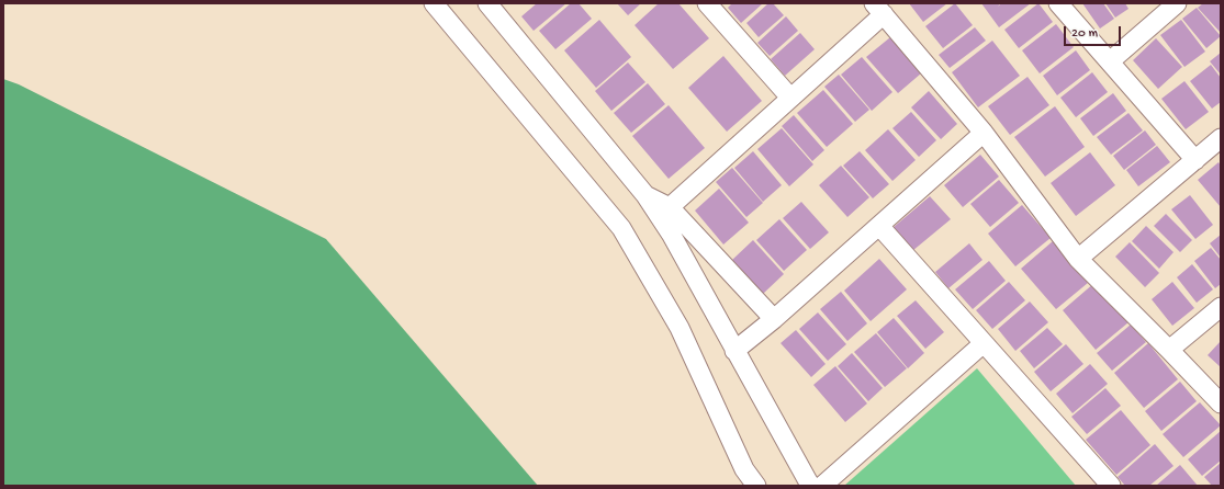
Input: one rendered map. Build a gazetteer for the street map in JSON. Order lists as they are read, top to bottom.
{
  "scale_bar": "20 m"
}
